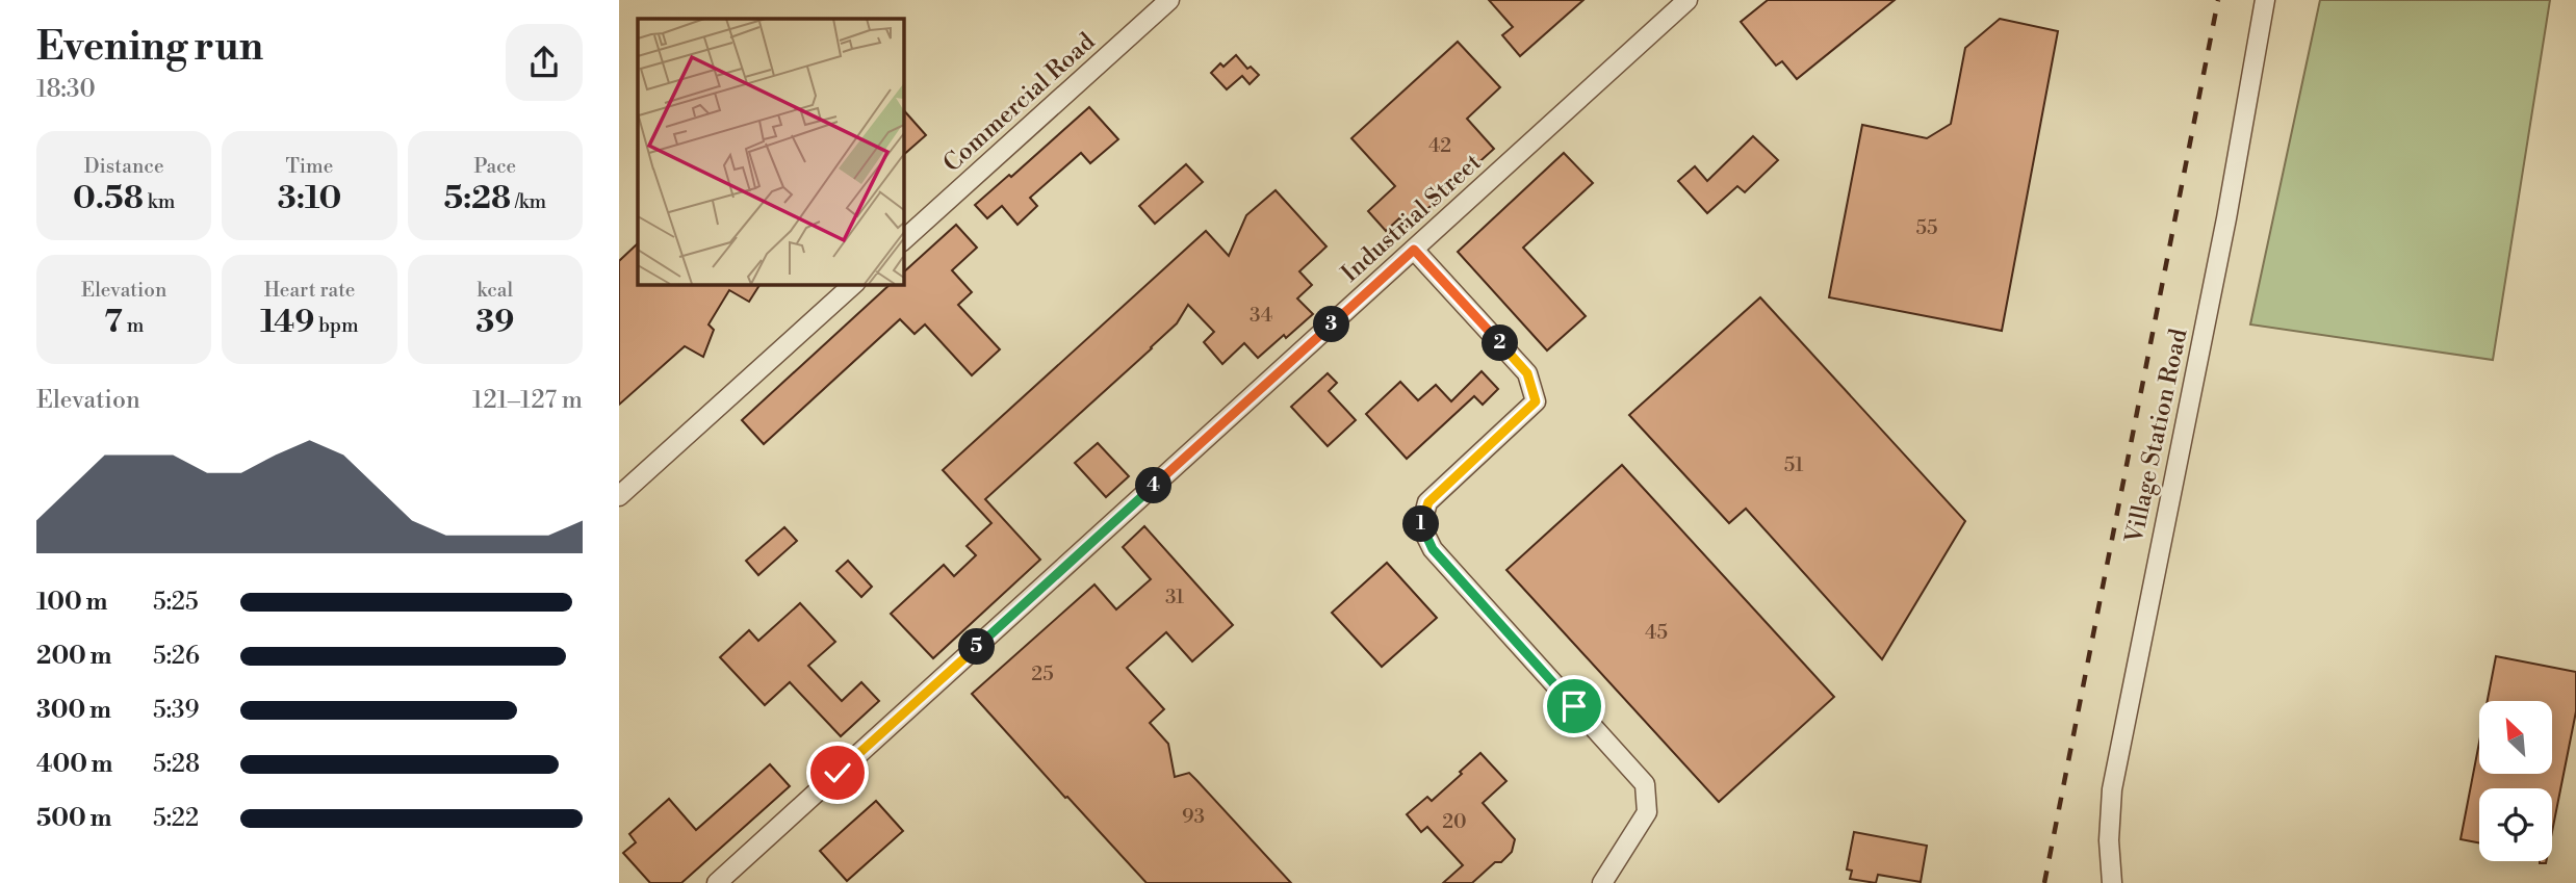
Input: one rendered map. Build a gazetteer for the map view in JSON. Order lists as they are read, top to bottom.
{
  "streets": {
    "street": ["Commercial Road", "Industrial Street", "Village Station Road"]
  },
  "house_numbers": [
    "42",
    "55",
    "34",
    "51",
    "31",
    "45",
    "25",
    "93",
    "20"
  ],
  "north": "top left",
  "page": {
    "heading": ["Evening run", "18:30"],
    "stats": [
      ["Distance", "0.58 km"],
      ["Time", "3:10"],
      ["Pace", "5:28 /km"],
      ["Elevation", "7 m"],
      ["Heart rate", "149 bpm"],
      ["kcal", "39"]
    ],
    "pins": [
      "3",
      "2",
      "4",
      "1",
      "5"
    ],
    "chart": ["Elevation", "121–127 m"],
    "list": [
      {
        "name": "100 m",
        "note": "5:25"
      },
      {
        "name": "200 m",
        "note": "5:26"
      },
      {
        "name": "300 m",
        "note": "5:39"
      },
      {
        "name": "400 m",
        "note": "5:28"
      },
      {
        "name": "500 m",
        "note": "5:22"
      }
    ]
  }
}
